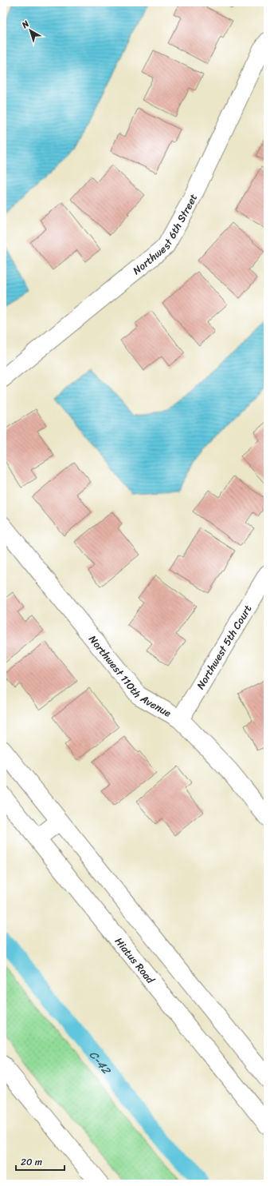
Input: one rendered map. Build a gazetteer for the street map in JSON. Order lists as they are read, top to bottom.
{
  "streets": {
    "street": [
      "Northwest 6th Street",
      "Northwest 5th Court",
      "Northwest 110th Avenue",
      "Hiatus Road"
    ]
  },
  "crossings": [
    ["Northwest 5th Court", "Northwest 110th Avenue"]
  ],
  "water": ["C-42"],
  "scale_bar": "20 m",
  "north": "top left"
}
